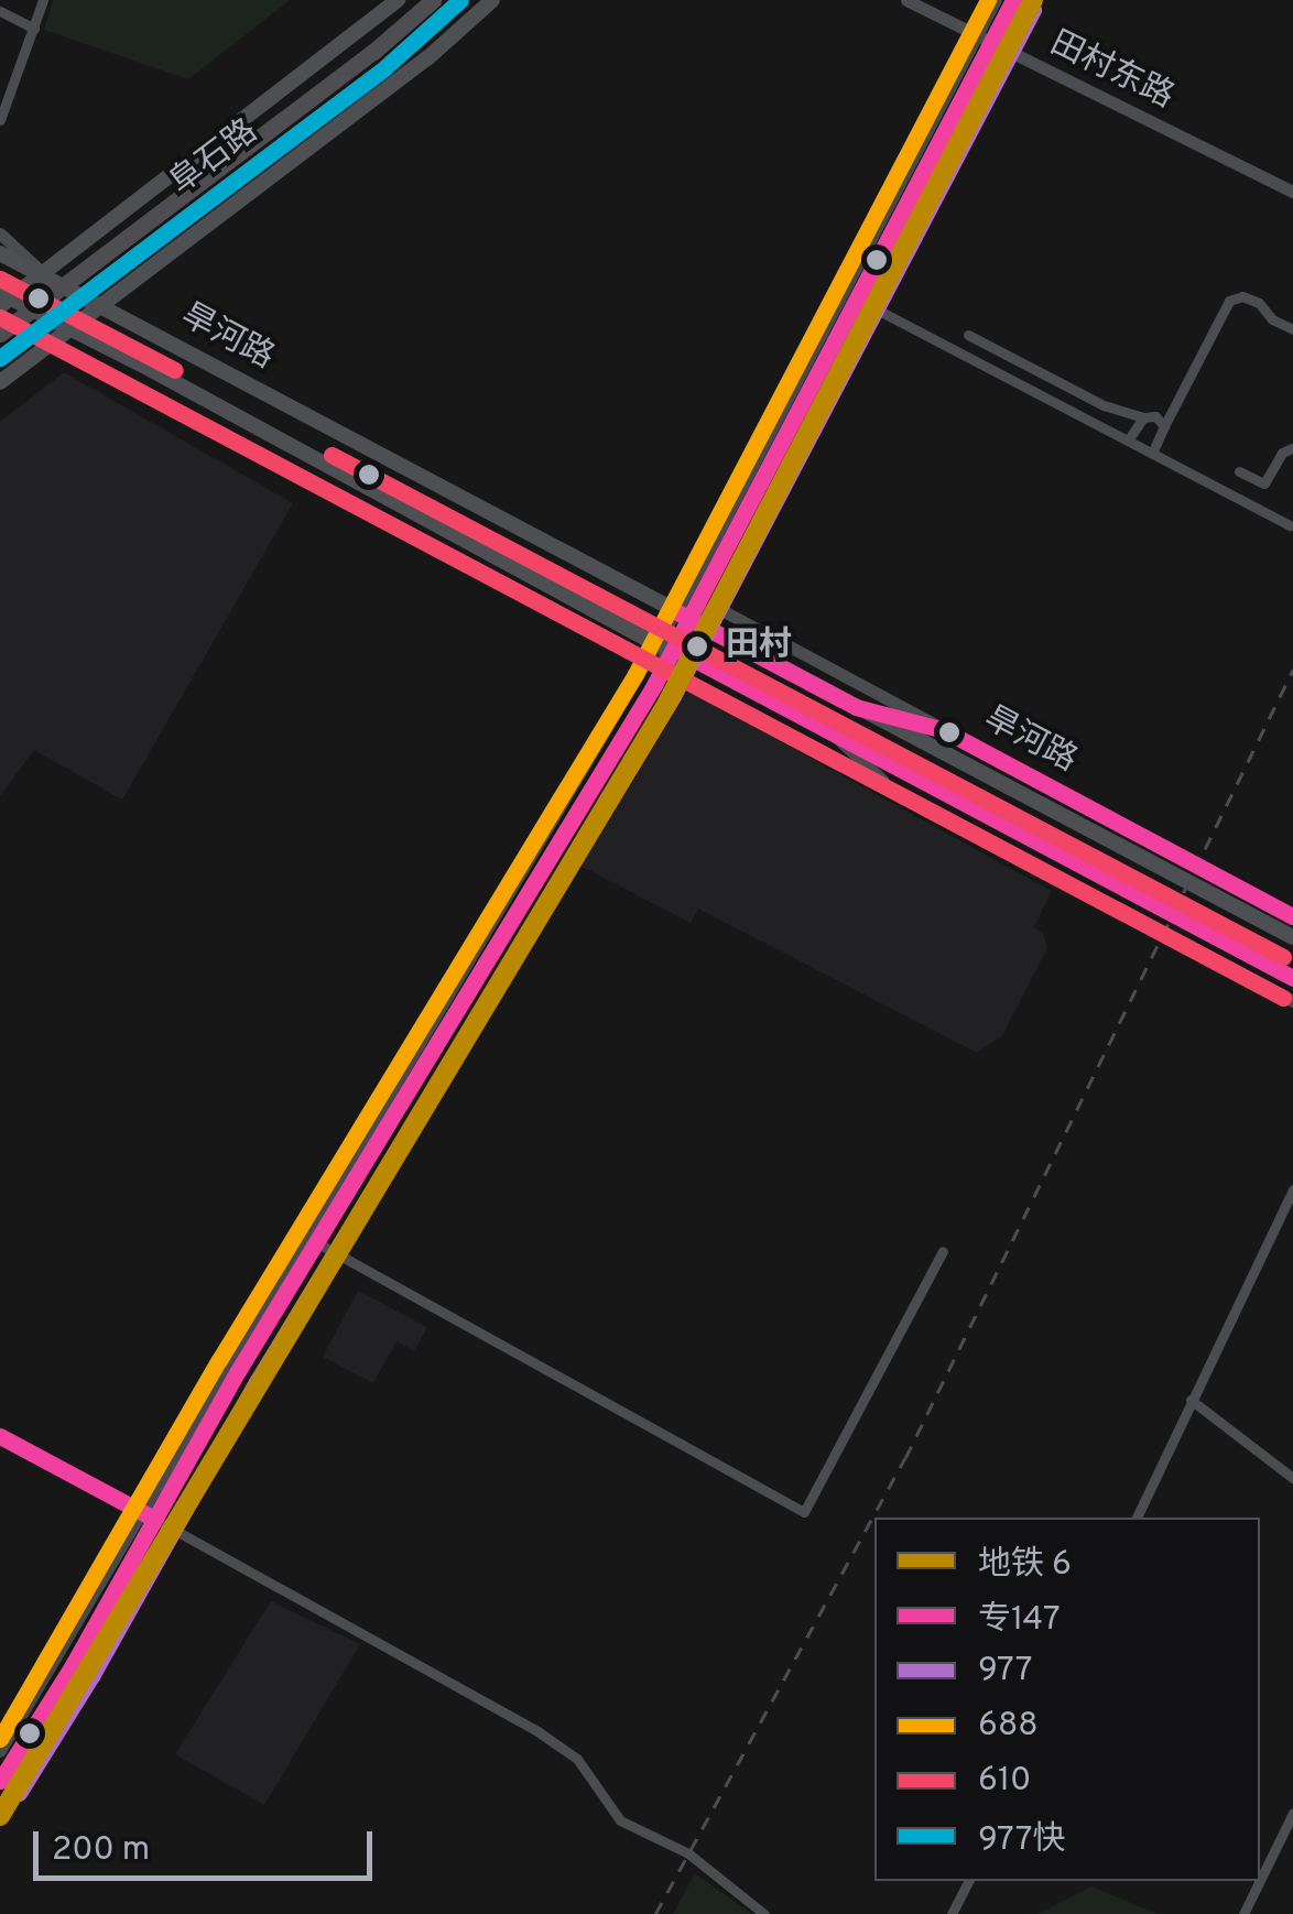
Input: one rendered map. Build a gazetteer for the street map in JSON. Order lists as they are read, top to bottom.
{
  "streets": {
    "highway": ["阜石路"],
    "main road": ["旱河路"],
    "street": ["田村东路"]
  },
  "crossings": [
    ["阜石路", "旱河路"]
  ],
  "places": ["田村"],
  "lines": [
    "metro line 6",
    "transit line 专147",
    "transit line 688",
    "transit line 977快",
    "transit line 977",
    "transit line 610"
  ],
  "legend": [
    "地铁 6",
    "专147",
    "977",
    "688",
    "610",
    "977快"
  ],
  "scale_bar": "200 m"
}
